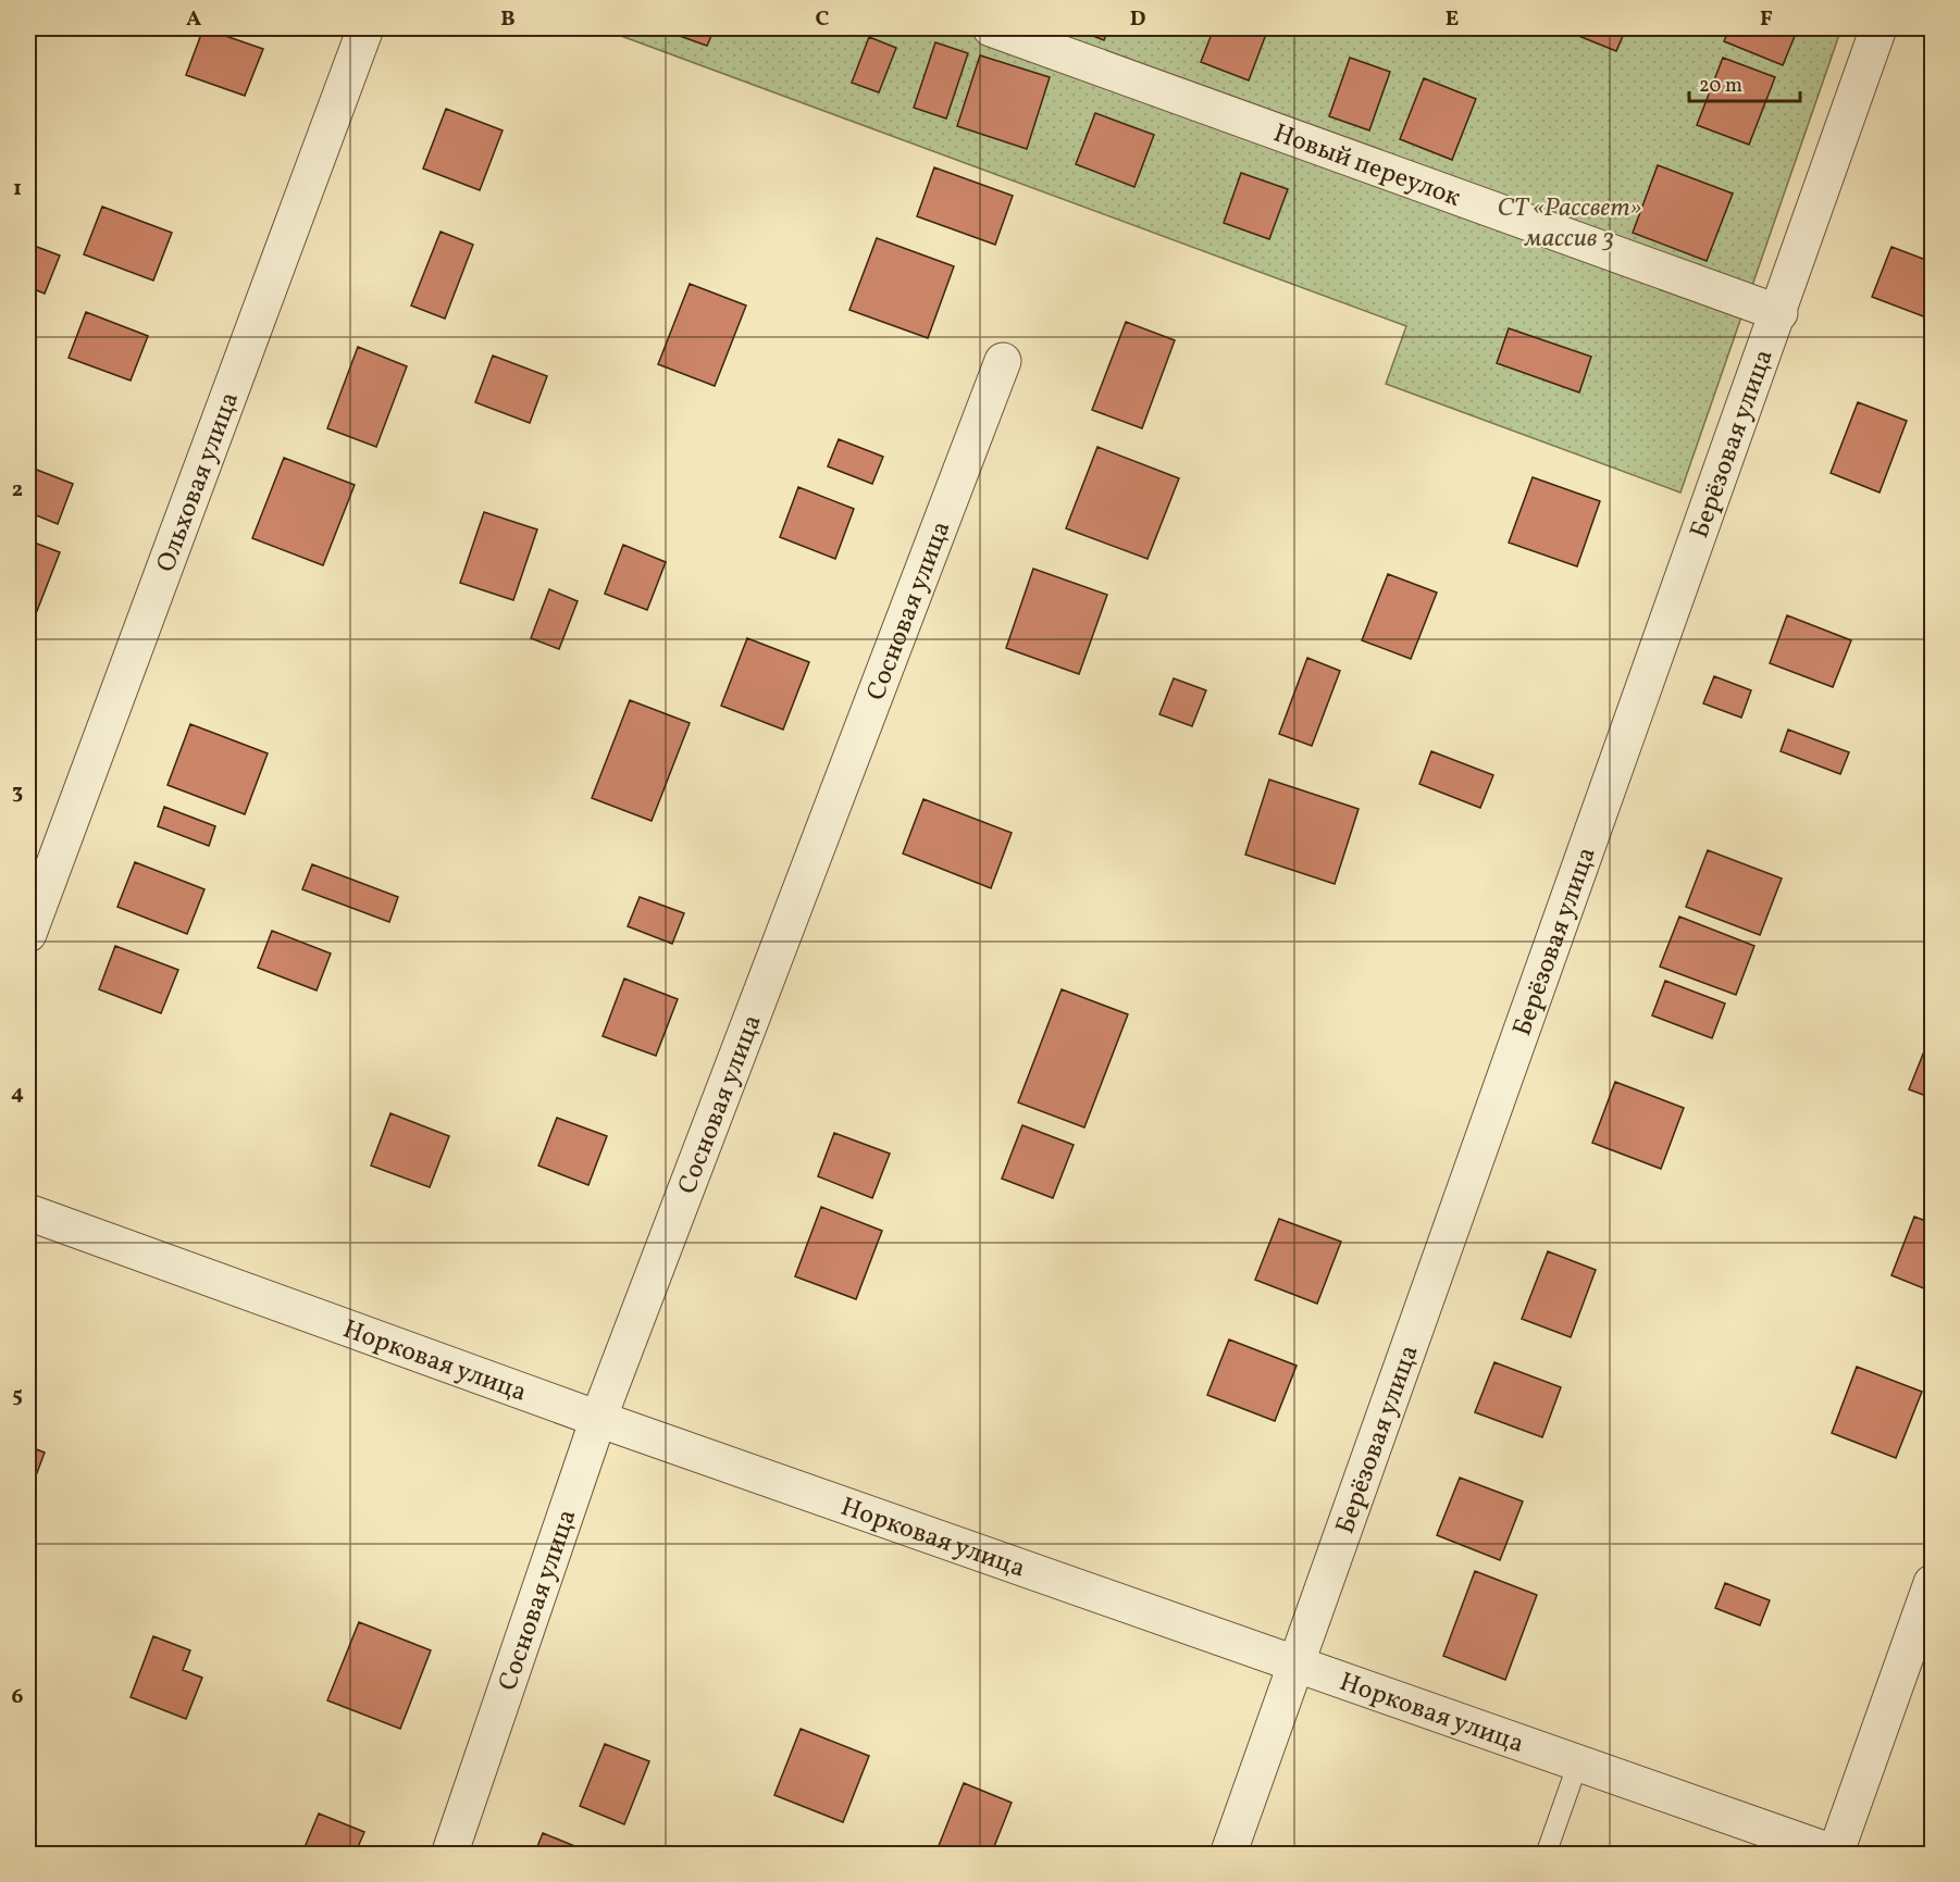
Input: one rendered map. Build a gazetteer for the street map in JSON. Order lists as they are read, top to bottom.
{
  "streets": {
    "street": [
      "Новый переулок",
      "Берёзовая улица",
      "Ольховая улица",
      "Сосновая улица",
      "Норковая улица"
    ]
  },
  "crossings": [
    ["Новый переулок", "Берёзовая улица"],
    ["Берёзовая улица", "Норковая улица"],
    ["Сосновая улица", "Норковая улица"]
  ],
  "parks": ["СТ «Рассвет» массив 3"],
  "scale_bar": "20 m",
  "grid": {
    "columns": [
      "A",
      "B",
      "C",
      "D",
      "E",
      "F"
    ],
    "rows": [
      "1",
      "2",
      "3",
      "4",
      "5",
      "6"
    ]
  }
}
